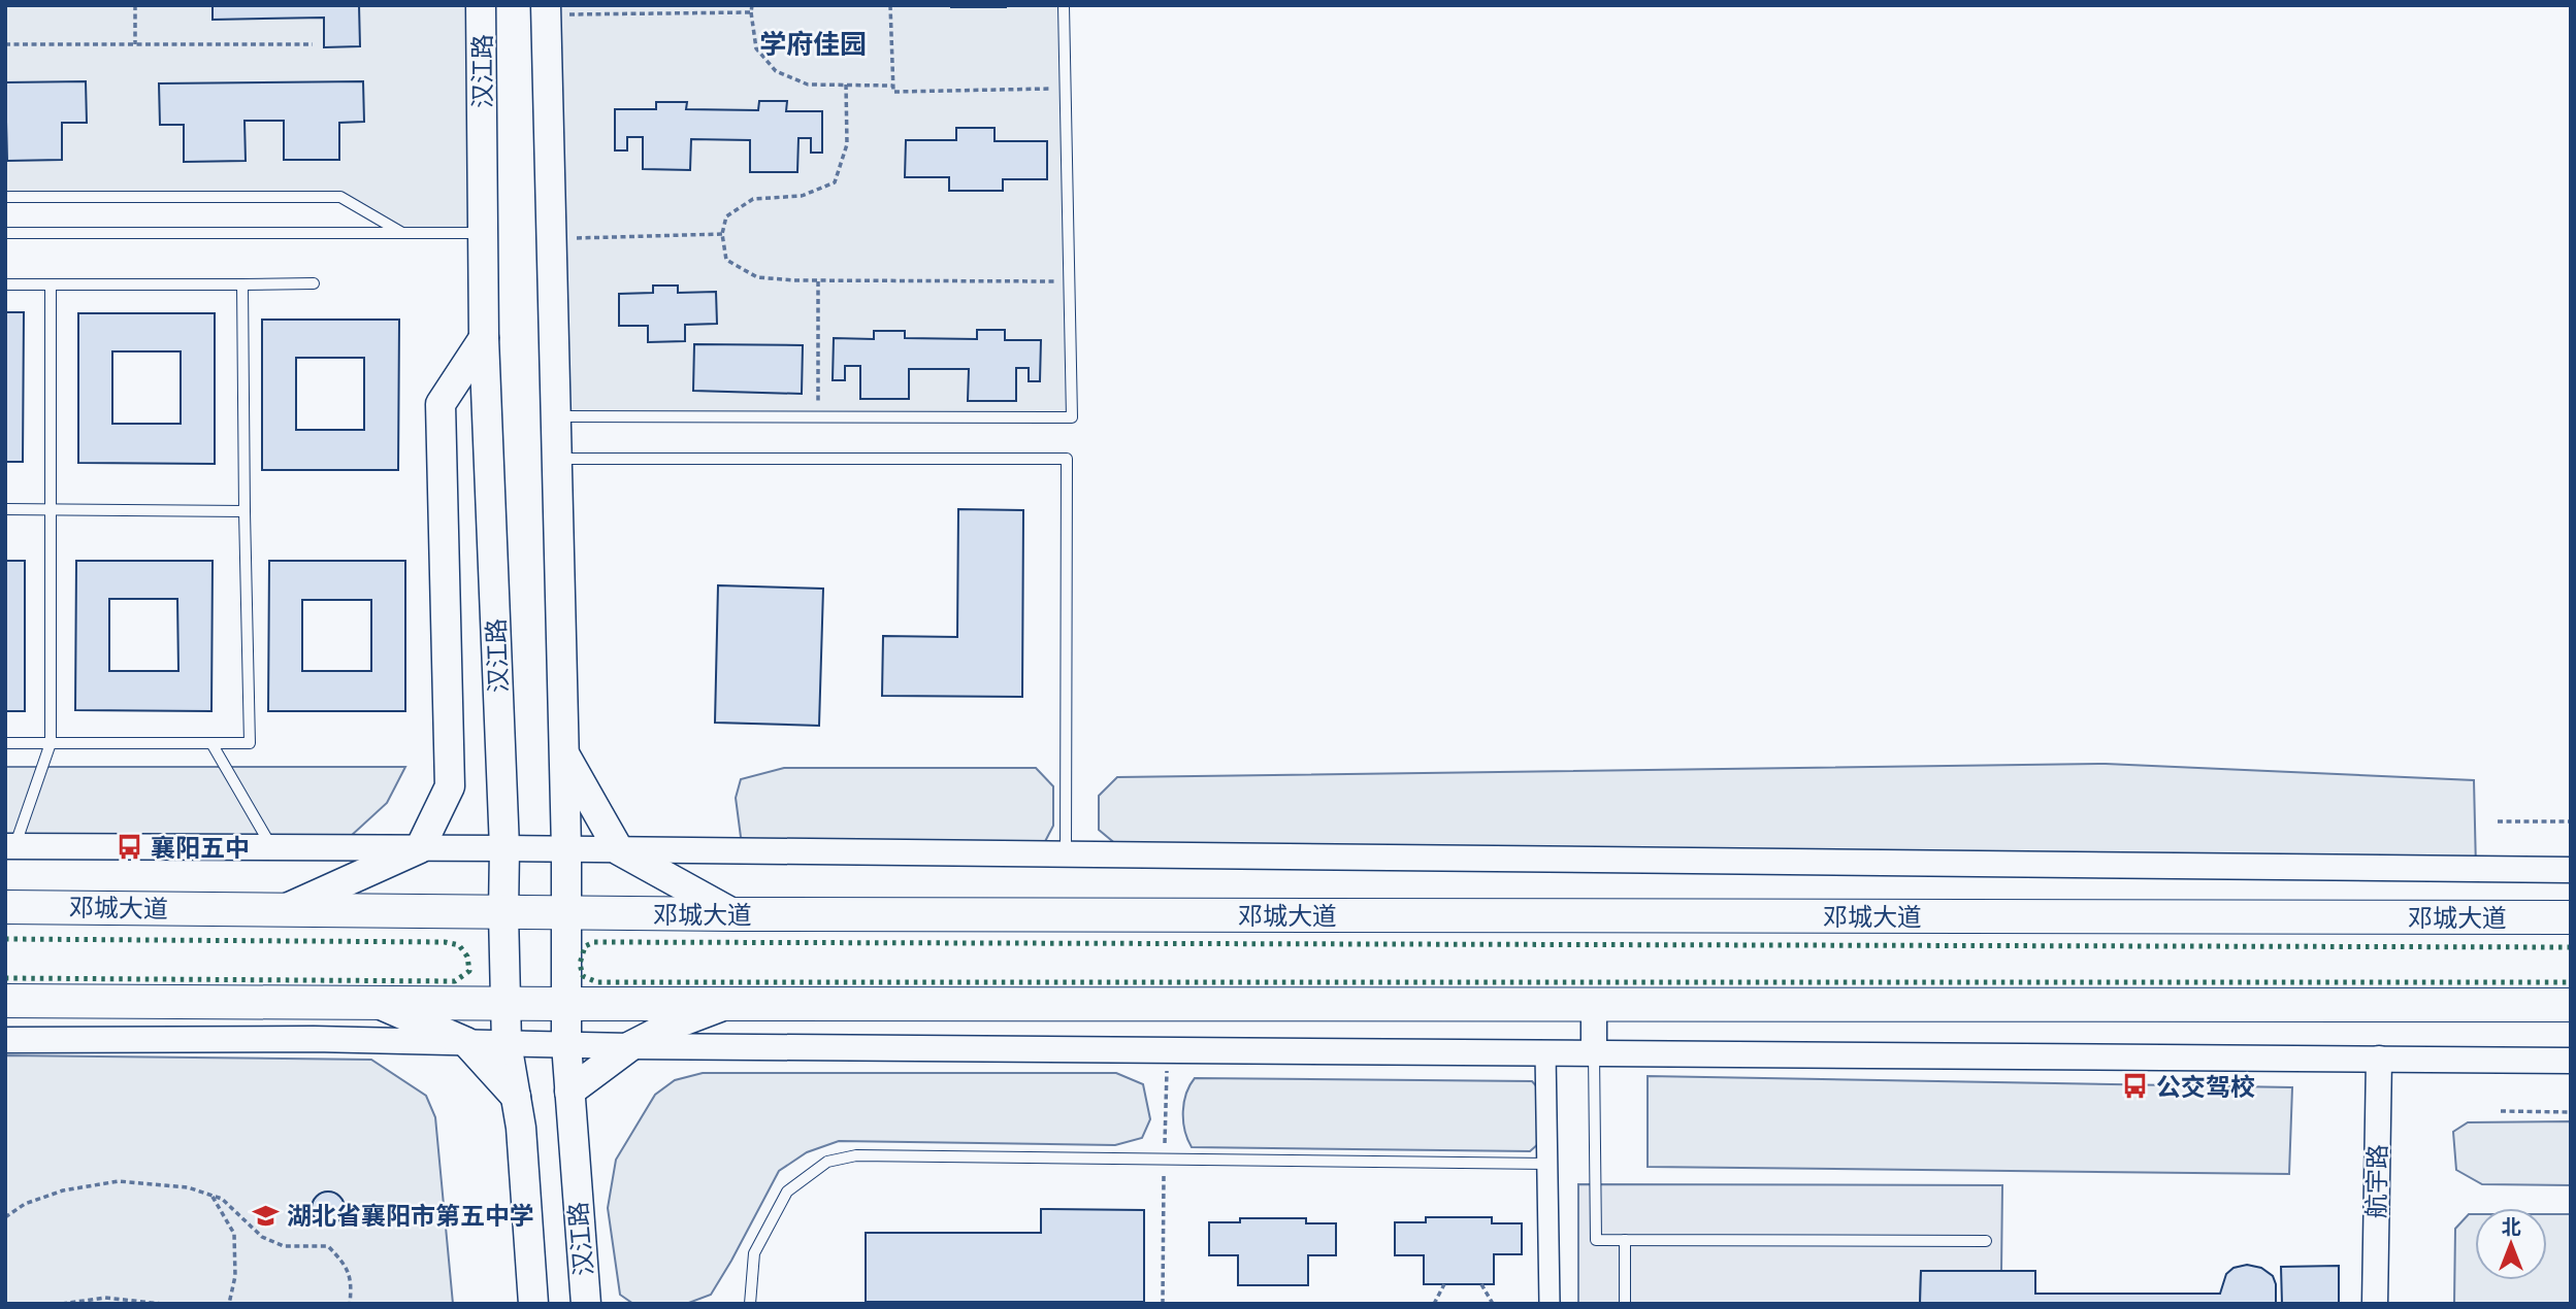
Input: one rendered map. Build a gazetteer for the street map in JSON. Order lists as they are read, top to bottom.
{
  "streets": {
    "highway": ["邓城大道"],
    "main road": ["汉江路"],
    "street": ["航宇路"]
  },
  "crossings": [
    ["汉江路", "邓城大道"]
  ],
  "districts": ["学府佳园"],
  "places": {
    "bus stop": ["襄阳五中", "公交驾校"],
    "school or university": ["湖北省襄阳市第五中学"]
  },
  "north": "top"
}
